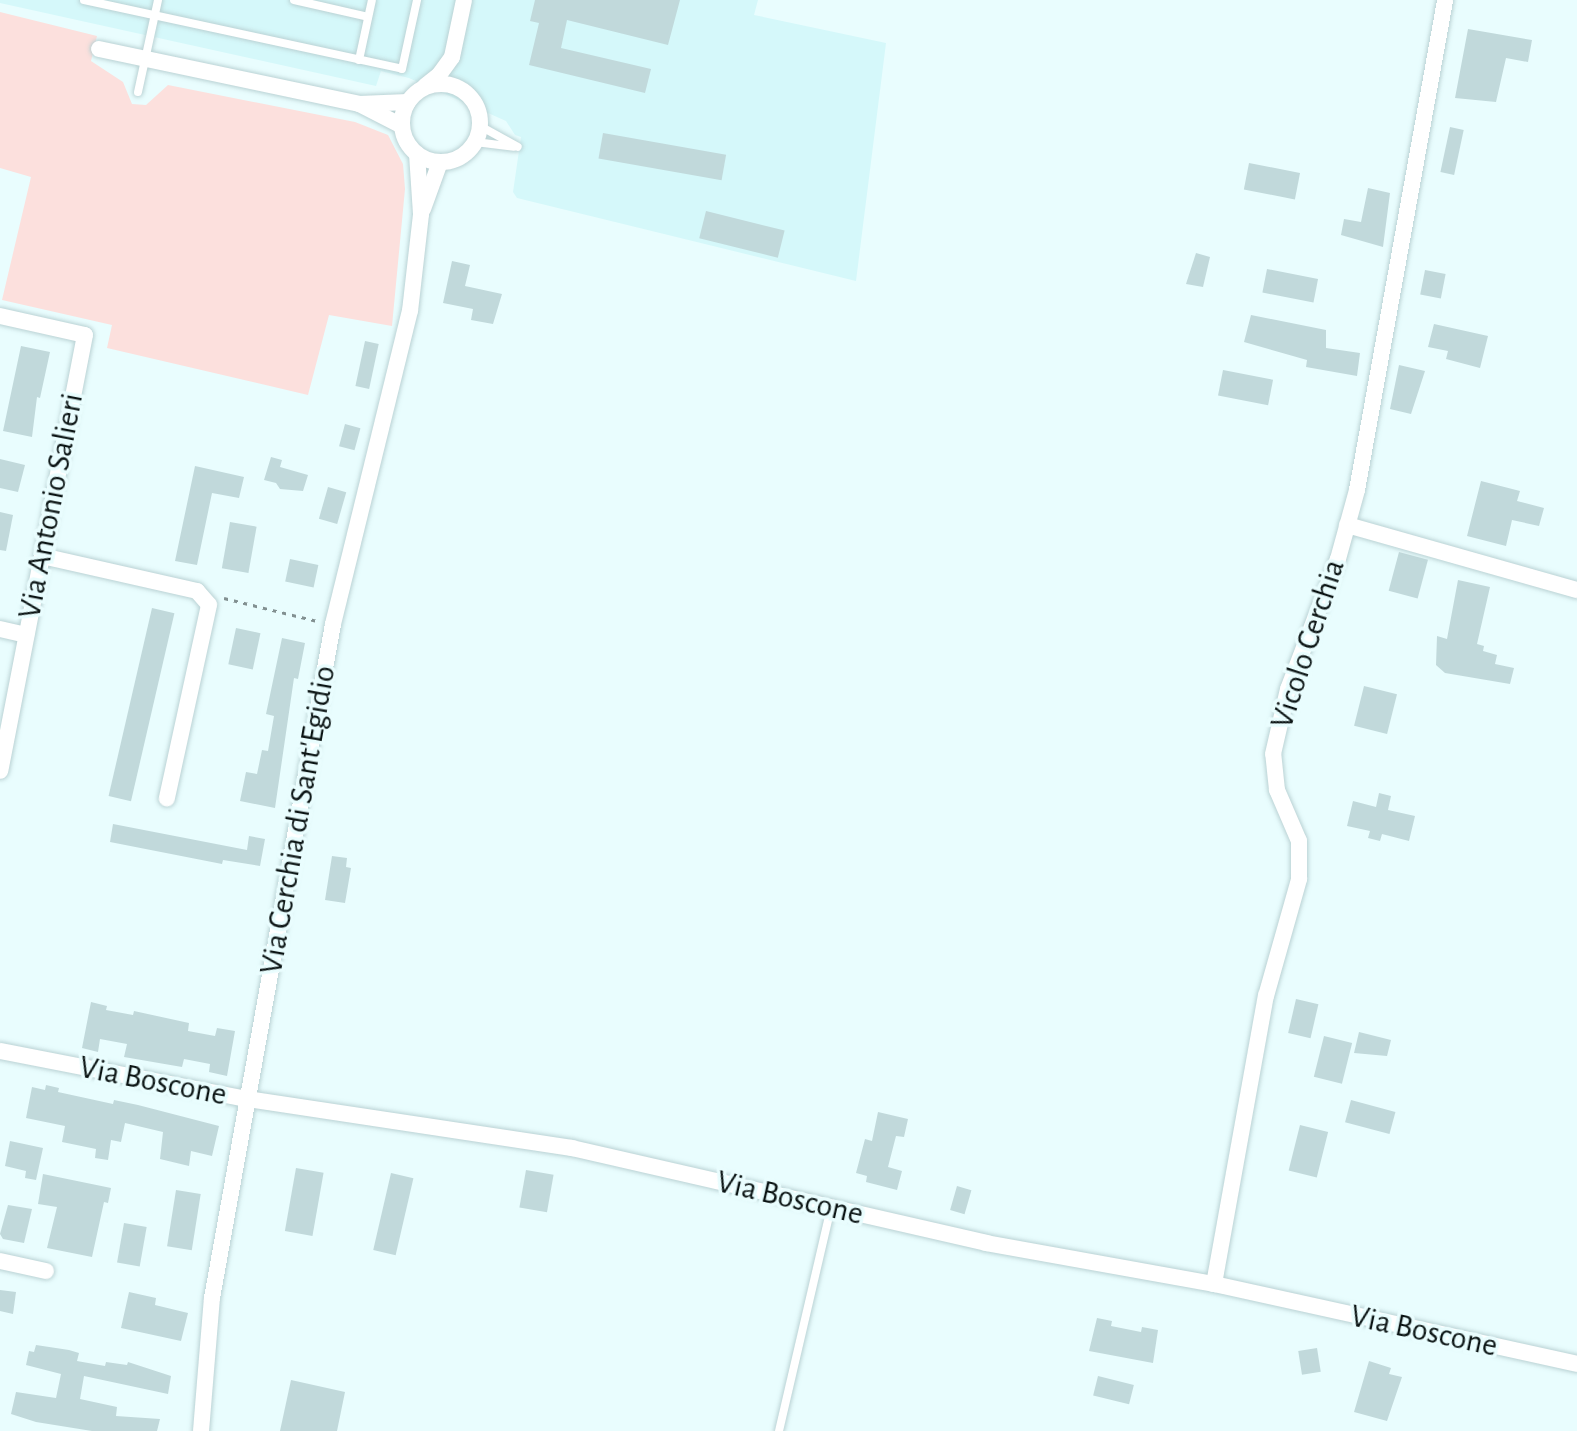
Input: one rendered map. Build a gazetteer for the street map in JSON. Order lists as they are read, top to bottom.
{
  "streets": {
    "street": [
      "Via Antonio Salieri",
      "Vicolo Cerchia",
      "Via Cerchia di Sant'Egidio",
      "Via Boscone"
    ]
  },
  "crossings": [
    ["Vicolo Cerchia", "Via Boscone"],
    ["Via Cerchia di Sant'Egidio", "Via Boscone"]
  ]
}
